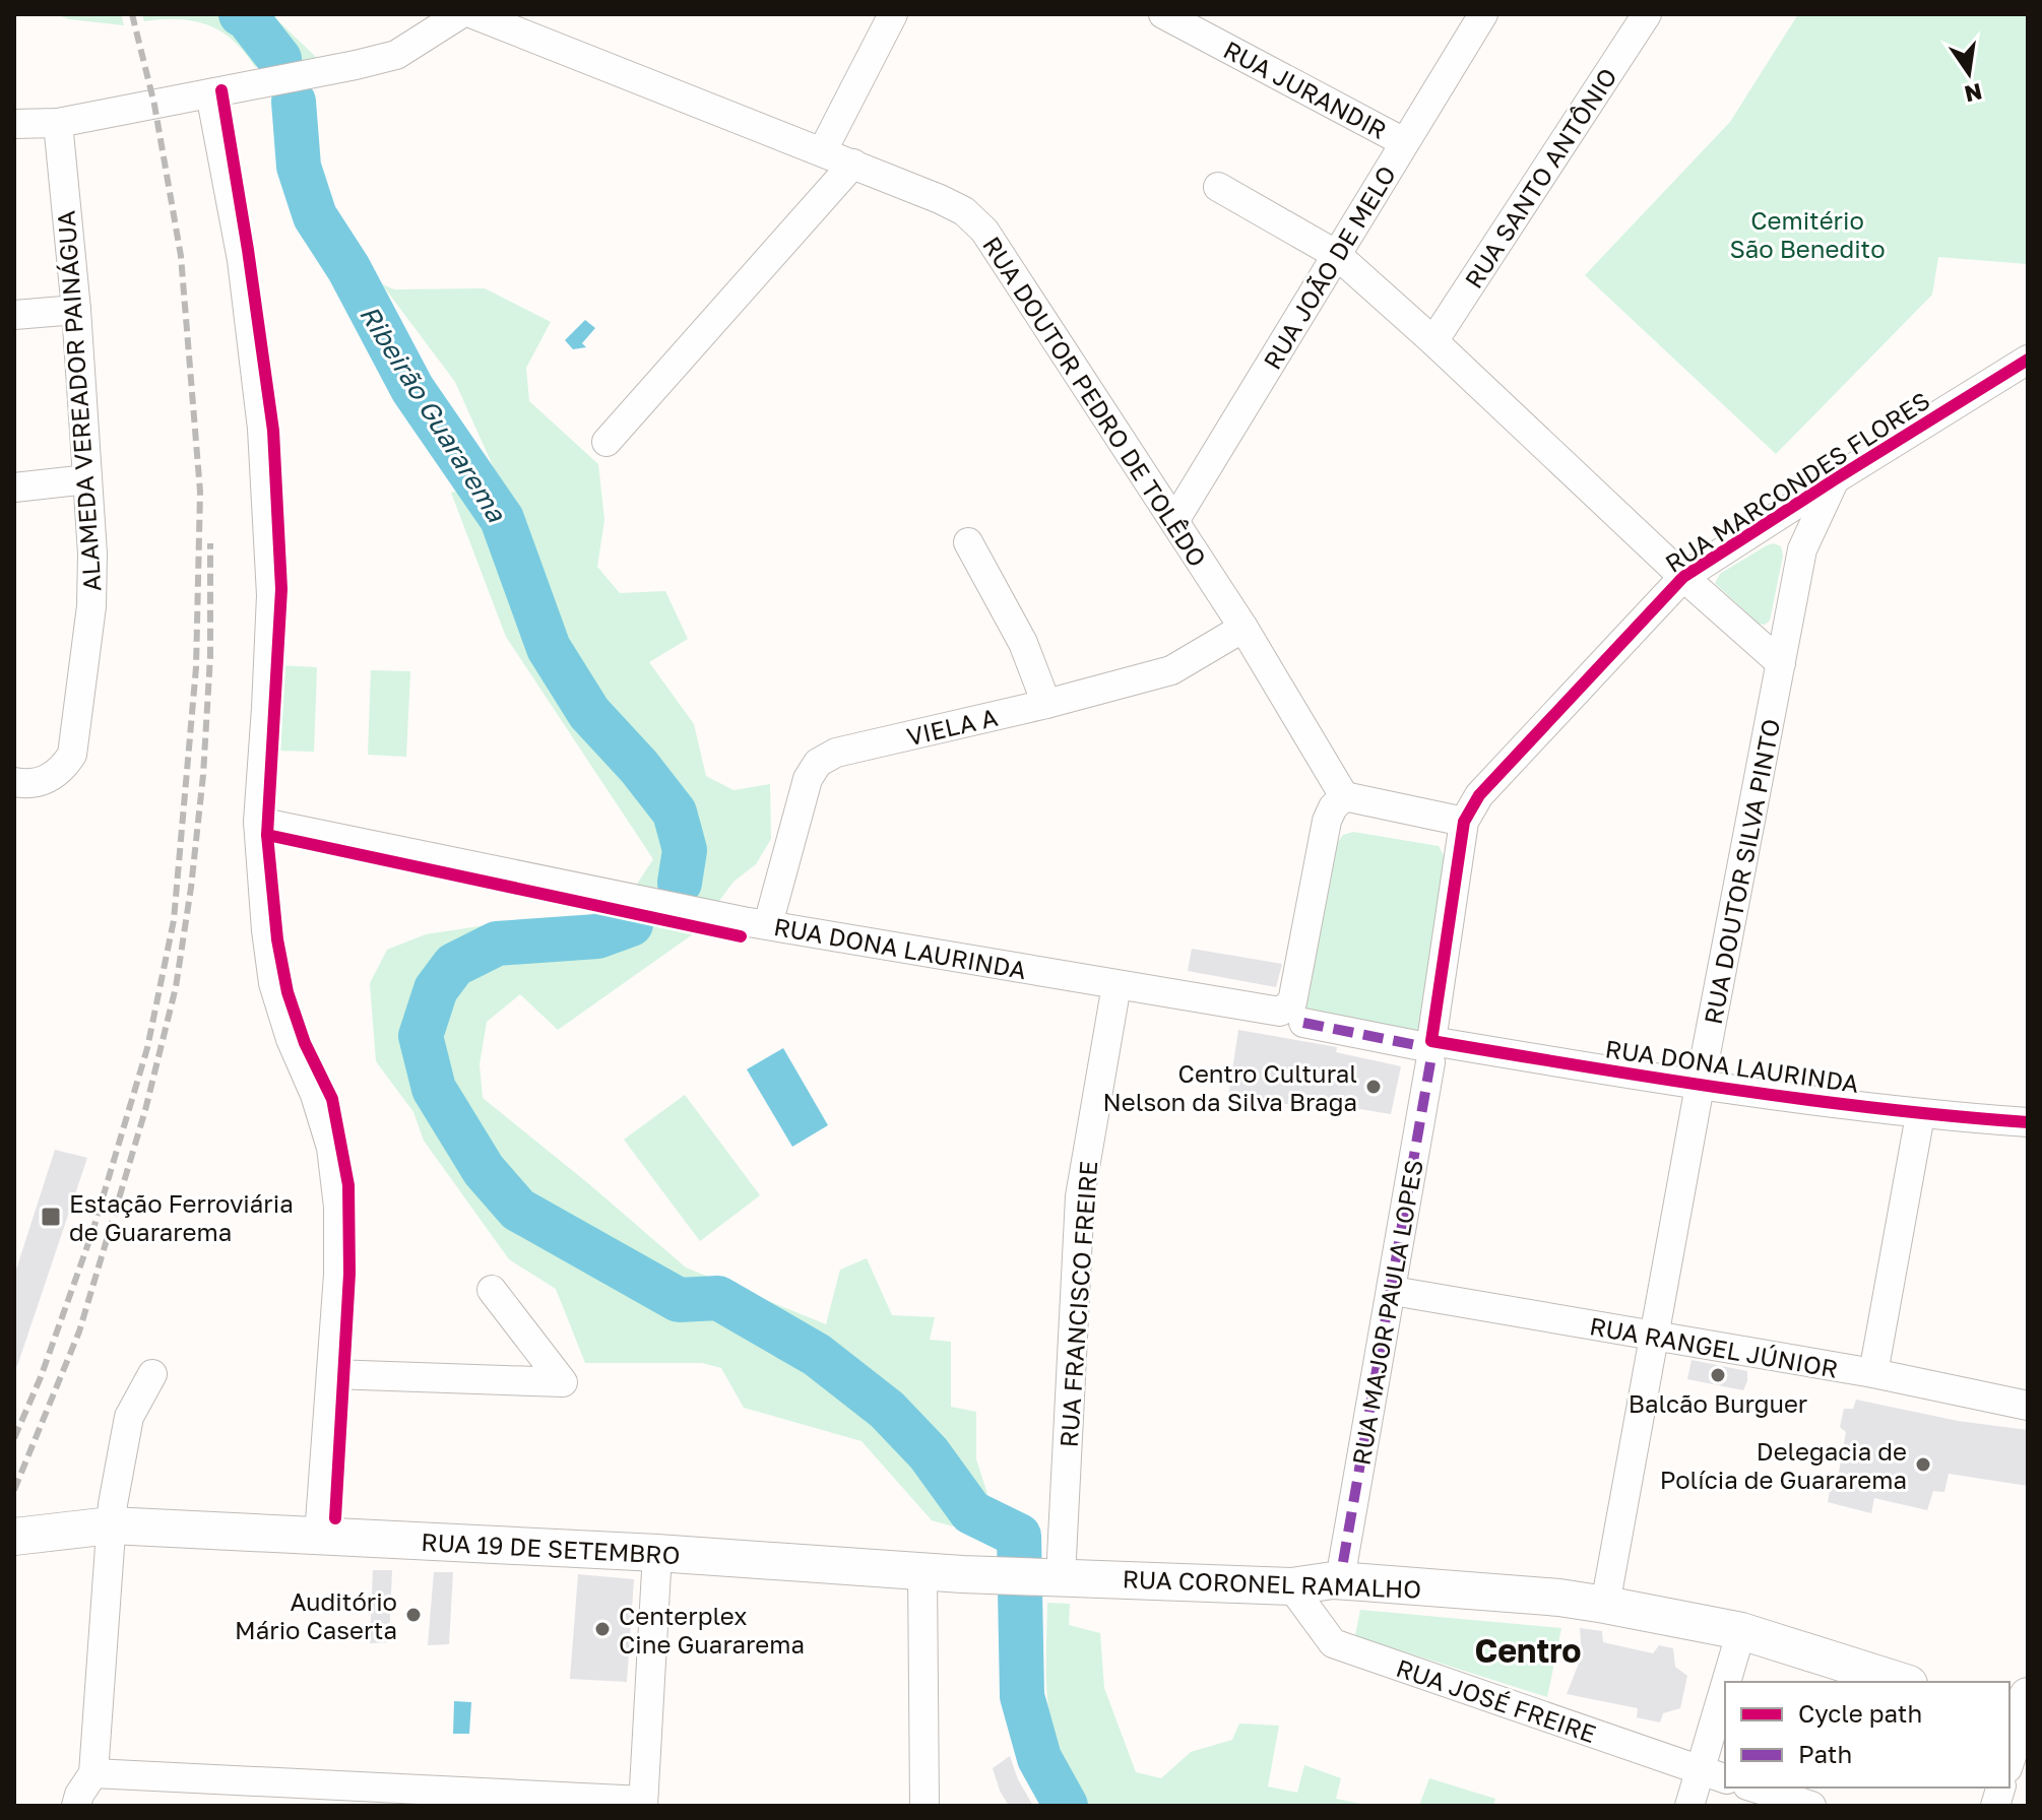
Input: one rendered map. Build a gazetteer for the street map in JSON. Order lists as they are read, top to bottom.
{
  "streets": {
    "main road": ["RUA 19 DE SETEMBRO", "RUA CORONEL RAMALHO"],
    "street": [
      "RUA JURANDIR",
      "RUA SANTO ANTÔNIO",
      "RUA JOÃO DE MELO",
      "ALAMEDA VEREADOR PAINÁGUA",
      "RUA DOUTOR PEDRO DE TOLÊDO",
      "RUA MARCONDES FLORES",
      "VIELA A",
      "RUA DOUTOR SILVA PINTO",
      "RUA DONA LAURINDA",
      "RUA FRANCISCO FREIRE",
      "RUA MAJOR PAULA LOPES",
      "RUA RANGEL JÚNIOR",
      "RUA JOSÉ FREIRE"
    ]
  },
  "crossings": [
    ["RUA JURANDIR", "RUA JOÃO DE MELO"],
    ["RUA JOÃO DE MELO", "RUA DOUTOR PEDRO DE TOLÊDO"],
    ["RUA DOUTOR PEDRO DE TOLÊDO", "VIELA A"],
    ["RUA DOUTOR PEDRO DE TOLÊDO", "RUA DONA LAURINDA"],
    ["RUA MARCONDES FLORES", "RUA DOUTOR SILVA PINTO"],
    ["RUA MARCONDES FLORES", "RUA DONA LAURINDA"],
    ["RUA MARCONDES FLORES", "RUA MAJOR PAULA LOPES"],
    ["VIELA A", "RUA DONA LAURINDA"],
    ["RUA DOUTOR SILVA PINTO", "RUA DONA LAURINDA"],
    ["RUA DOUTOR SILVA PINTO", "RUA RANGEL JÚNIOR"],
    ["RUA DOUTOR SILVA PINTO", "RUA CORONEL RAMALHO"],
    ["RUA DONA LAURINDA", "RUA FRANCISCO FREIRE"],
    ["RUA DONA LAURINDA", "RUA MAJOR PAULA LOPES"],
    ["RUA FRANCISCO FREIRE", "RUA CORONEL RAMALHO"],
    ["RUA 19 DE SETEMBRO", "RUA CORONEL RAMALHO"],
    ["RUA CORONEL RAMALHO", "RUA JOSÉ FREIRE"]
  ],
  "districts": ["Centro"],
  "water": ["Ribeirão Guararema"],
  "parks": ["Cemitério São Benedito"],
  "places": {
    "other": [
      "Centro Cultural Nelson da Silva Braga",
      "Balcão Burguer",
      "Delegacia de Polícia de Guararema",
      "Auditório Mário Caserta",
      "Centerplex Cine Guararema"
    ],
    "transit": ["Estação Ferroviária de Guararema"]
  },
  "legend": ["Cycle path", "Path"],
  "north": "bottom"
}
